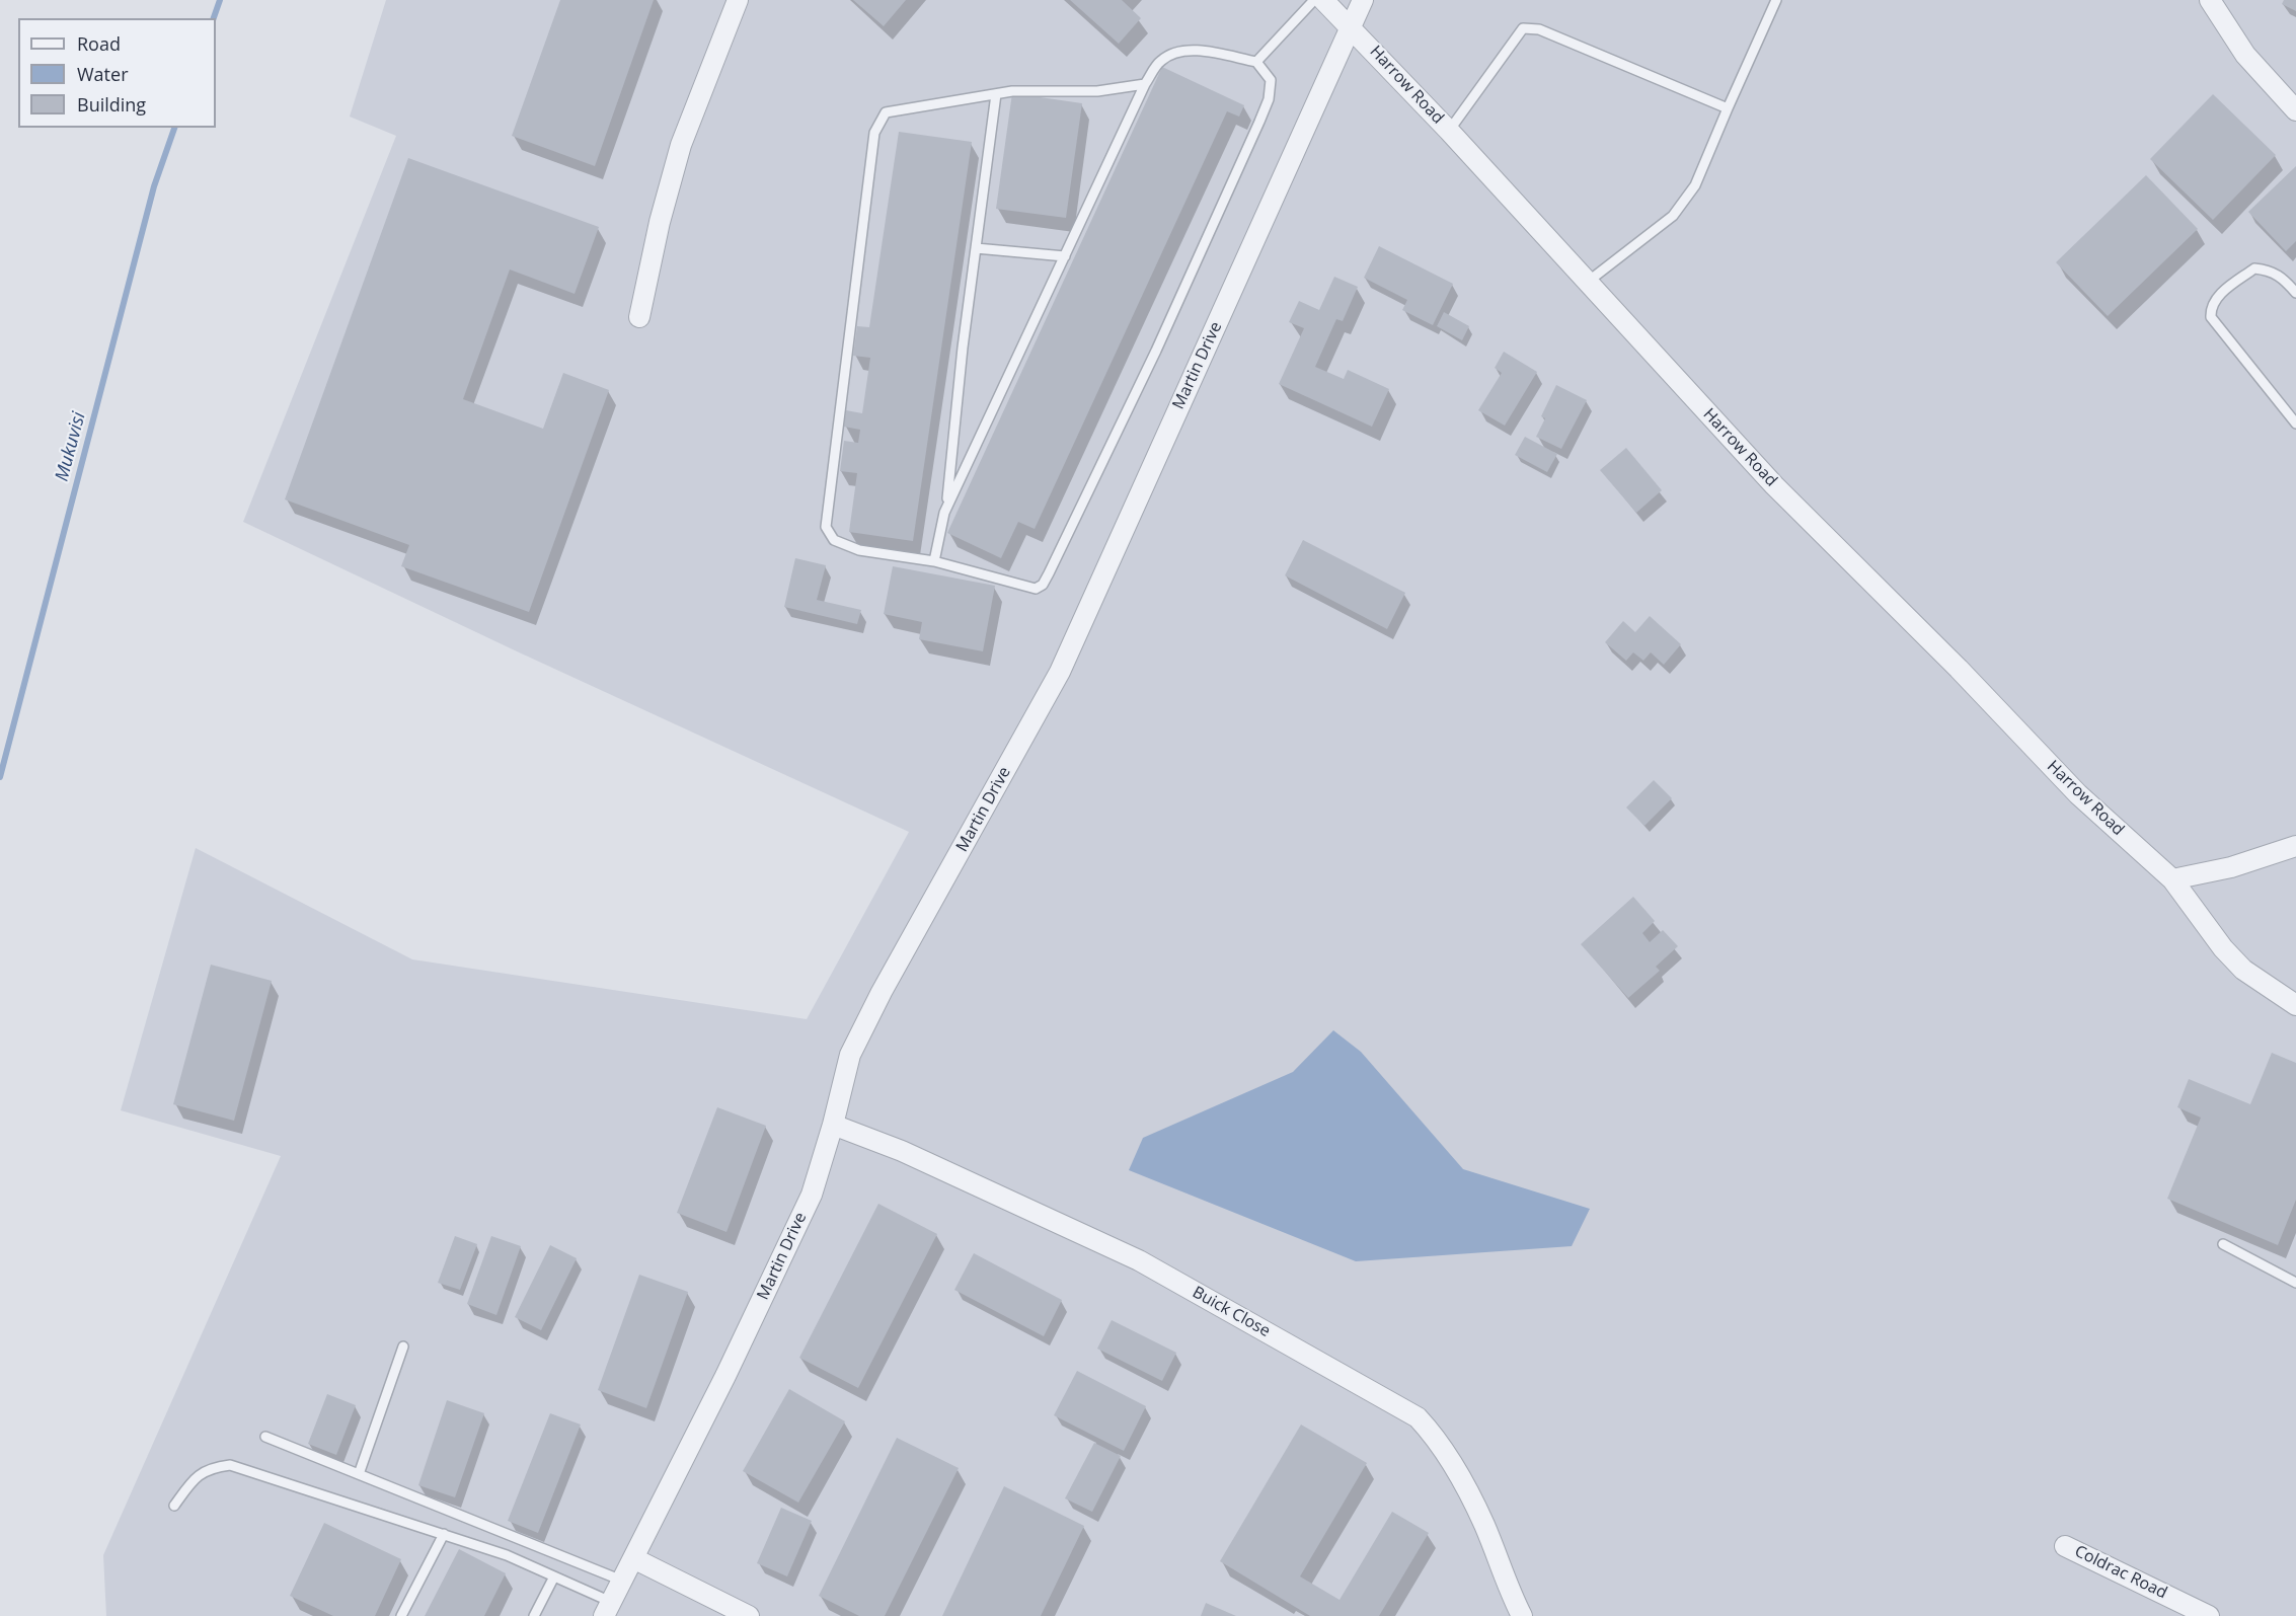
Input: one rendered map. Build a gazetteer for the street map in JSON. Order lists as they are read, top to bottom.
{
  "streets": {
    "street": [
      "Harrow Road",
      "Martin Drive",
      "Buick Close",
      "Coldrac Road"
    ]
  },
  "crossings": [
    ["Harrow Road", "Martin Drive"],
    ["Martin Drive", "Buick Close"]
  ],
  "water": ["Mukuvisi"],
  "legend": ["Road", "Water", "Building"]
}
